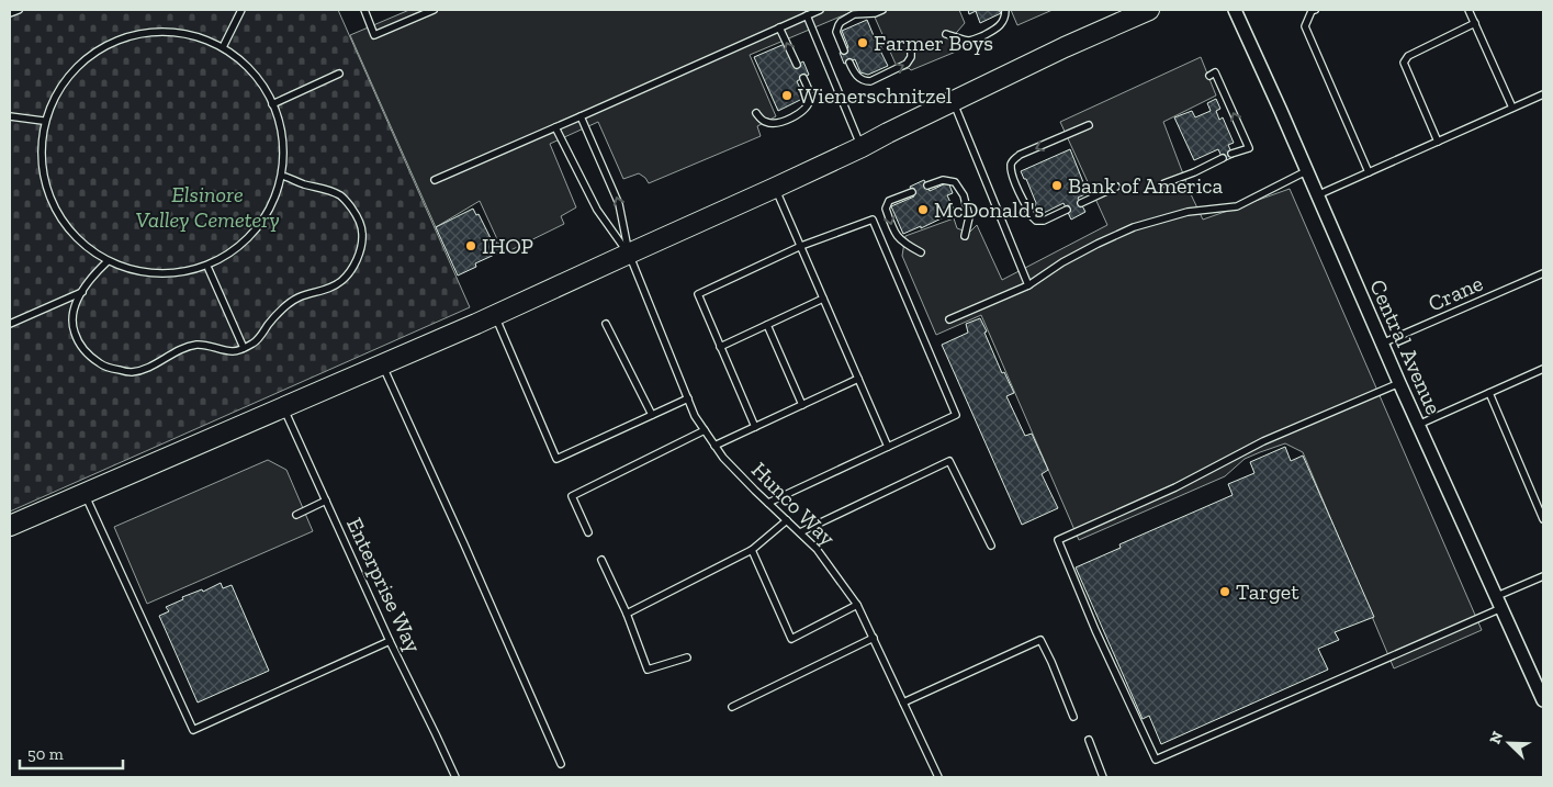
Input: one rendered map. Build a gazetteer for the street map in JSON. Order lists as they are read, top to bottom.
{
  "streets": {
    "street": ["Central Avenue"],
    "lane": ["Crane", "Hunco Way", "Enterprise Way"]
  },
  "crossings": [
    ["Crane", "Central Avenue"]
  ],
  "parks": ["Elsinore Valley Cemetery"],
  "places": [
    "Farmer Boys",
    "Wienerschnitzel",
    "Bank of America",
    "McDonald's",
    "IHOP",
    "Target"
  ],
  "scale_bar": "50 m",
  "north": "top left"
}
